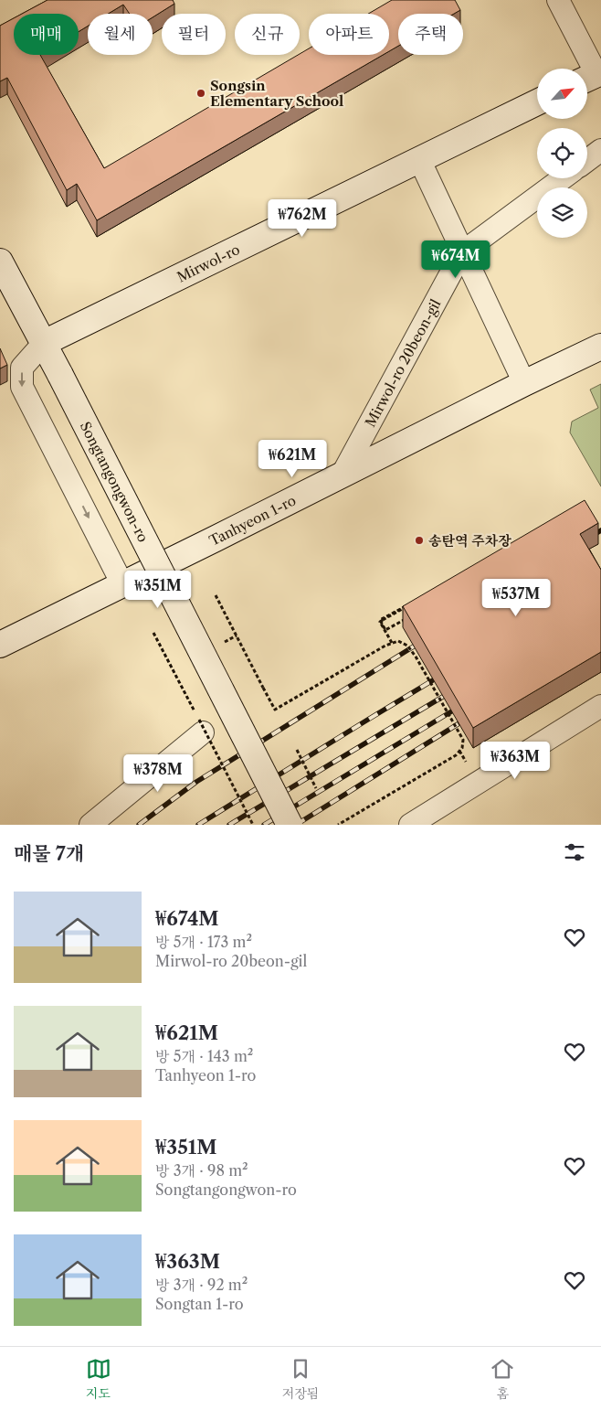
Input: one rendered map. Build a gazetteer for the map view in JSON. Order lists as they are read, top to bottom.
{
  "streets": {
    "street": [
      "Mirwol-ro",
      "Mirwol-ro 20beon-gil",
      "Songtangongwon-ro",
      "Tanhyeon 1-ro"
    ]
  },
  "crossings": [
    ["Mirwol-ro", "Songtangongwon-ro"],
    ["Mirwol-ro 20beon-gil", "Tanhyeon 1-ro"]
  ],
  "places": ["Songsin Elementary School", "송탄역 주차장"],
  "north": "top right",
  "page": {
    "chip": [
      "매매",
      "월세",
      "필터",
      "신규",
      "아파트",
      "주택"
    ],
    "price": [
      "₩762M",
      "₩674M",
      "₩621M",
      "₩351M",
      "₩537M",
      "₩363M",
      "₩378M"
    ],
    "heading": "매물 7개",
    "list": [
      {
        "name": "₩674M",
        "note": "방 5개 · 173 m² · Mirwol-ro 20beon-gil"
      },
      {
        "name": "₩621M",
        "note": "방 5개 · 143 m² · Tanhyeon 1-ro"
      },
      {
        "name": "₩351M",
        "note": "방 3개 · 98 m² · Songtangongwon-ro"
      },
      {
        "name": "₩363M",
        "note": "방 3개 · 92 m² · Songtan 1-ro"
      }
    ],
    "tabs": ["지도", "저장됨", "홈"]
  }
}
